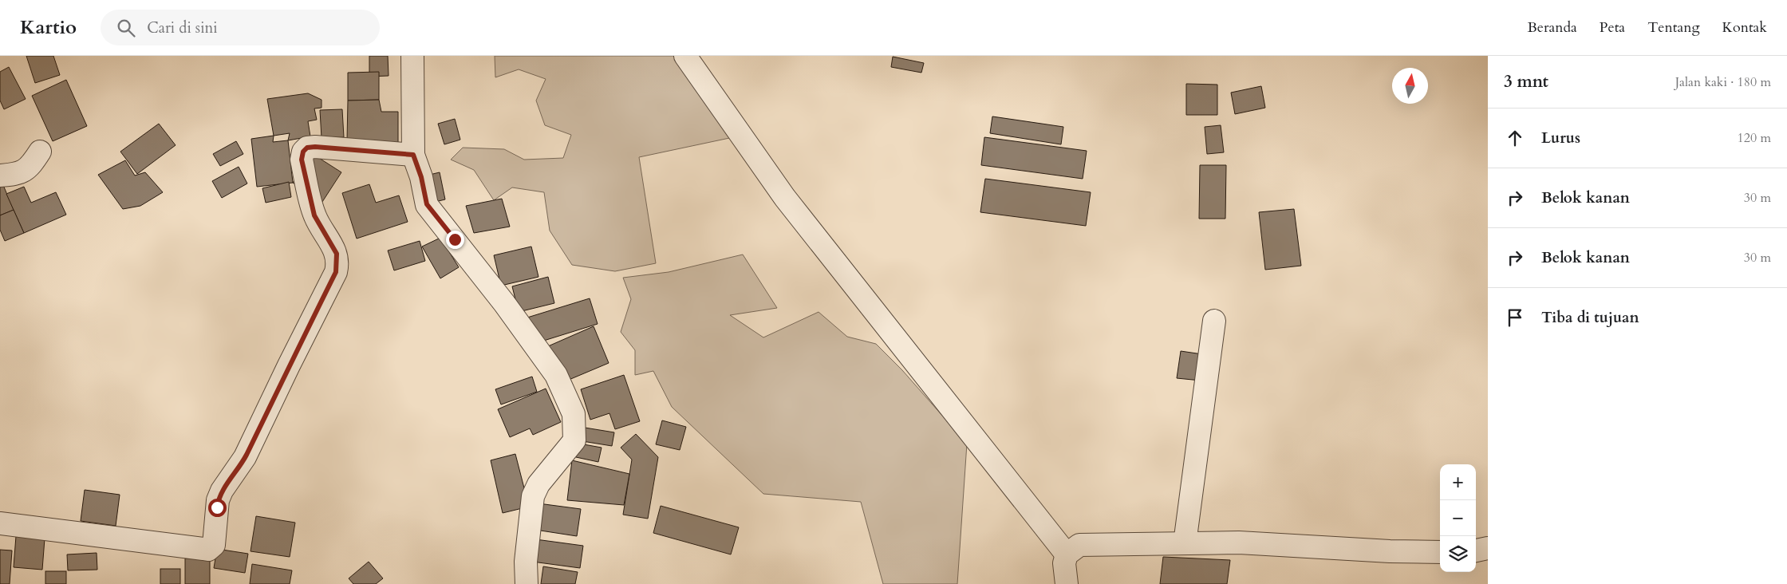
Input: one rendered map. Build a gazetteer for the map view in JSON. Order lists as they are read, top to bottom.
{
  "north": "top",
  "page": {
    "header": "Kartio",
    "search": "Cari di sini",
    "nav": [
      "Beranda",
      "Peta",
      "Tentang",
      "Kontak"
    ],
    "heading": ["3 mnt", "Jalan kaki · 180 m"],
    "list": [
      ["Lurus", "120 m"],
      ["Belok kanan", "30 m"],
      ["Belok kanan", "30 m"],
      "Tiba di tujuan"
    ],
    "map_buttons": ["+", "−"]
  }
}
